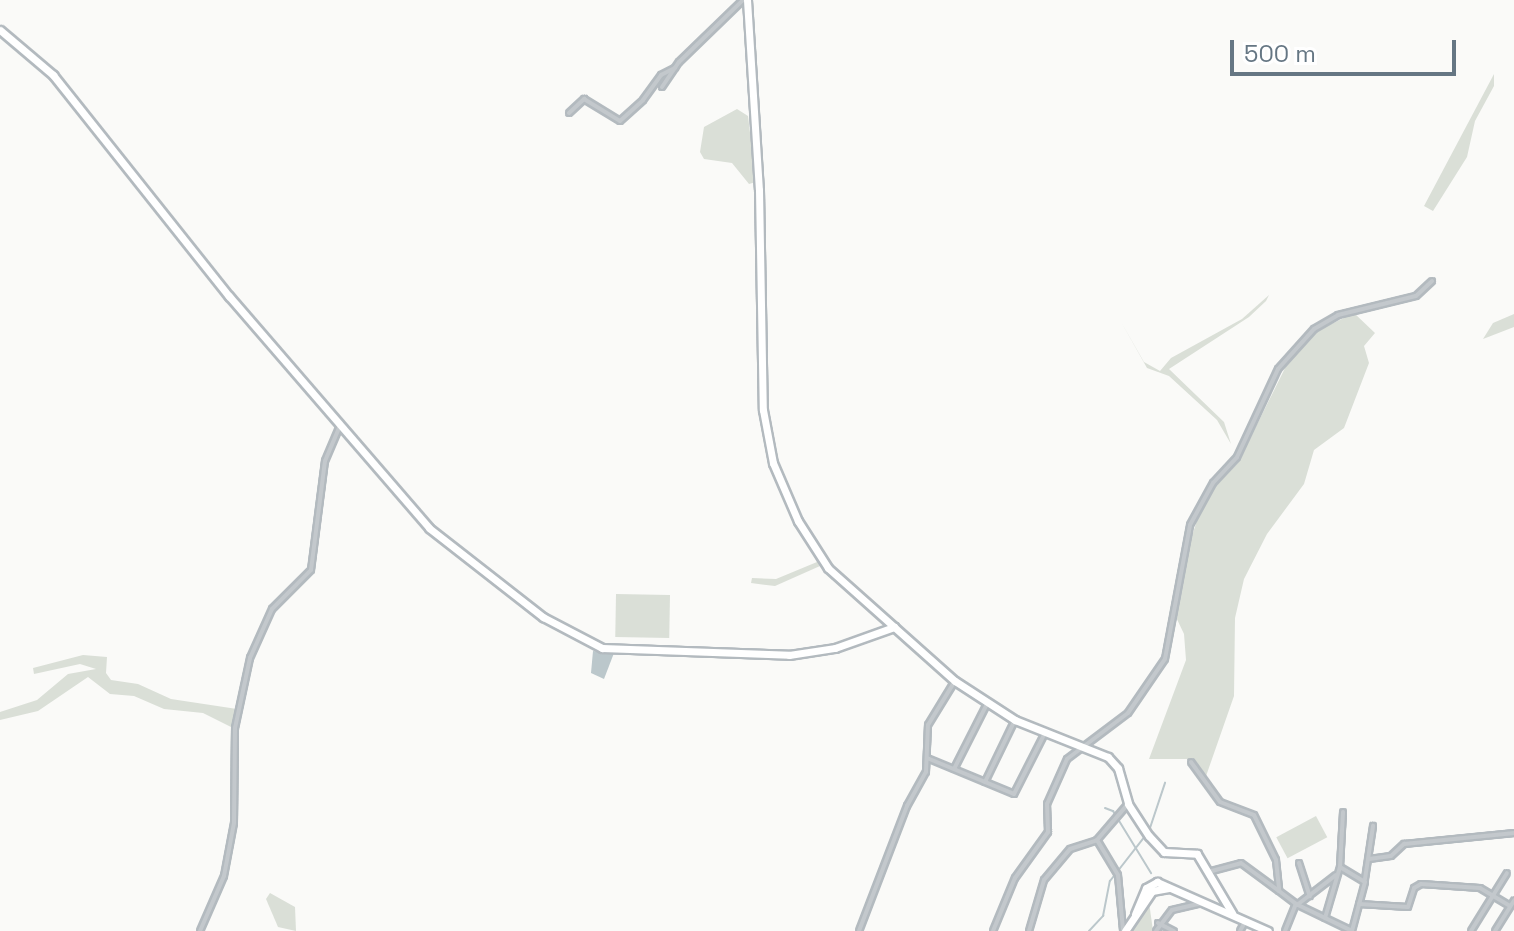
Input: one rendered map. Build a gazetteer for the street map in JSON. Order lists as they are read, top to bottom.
{
  "scale_bar": "500 m"
}
